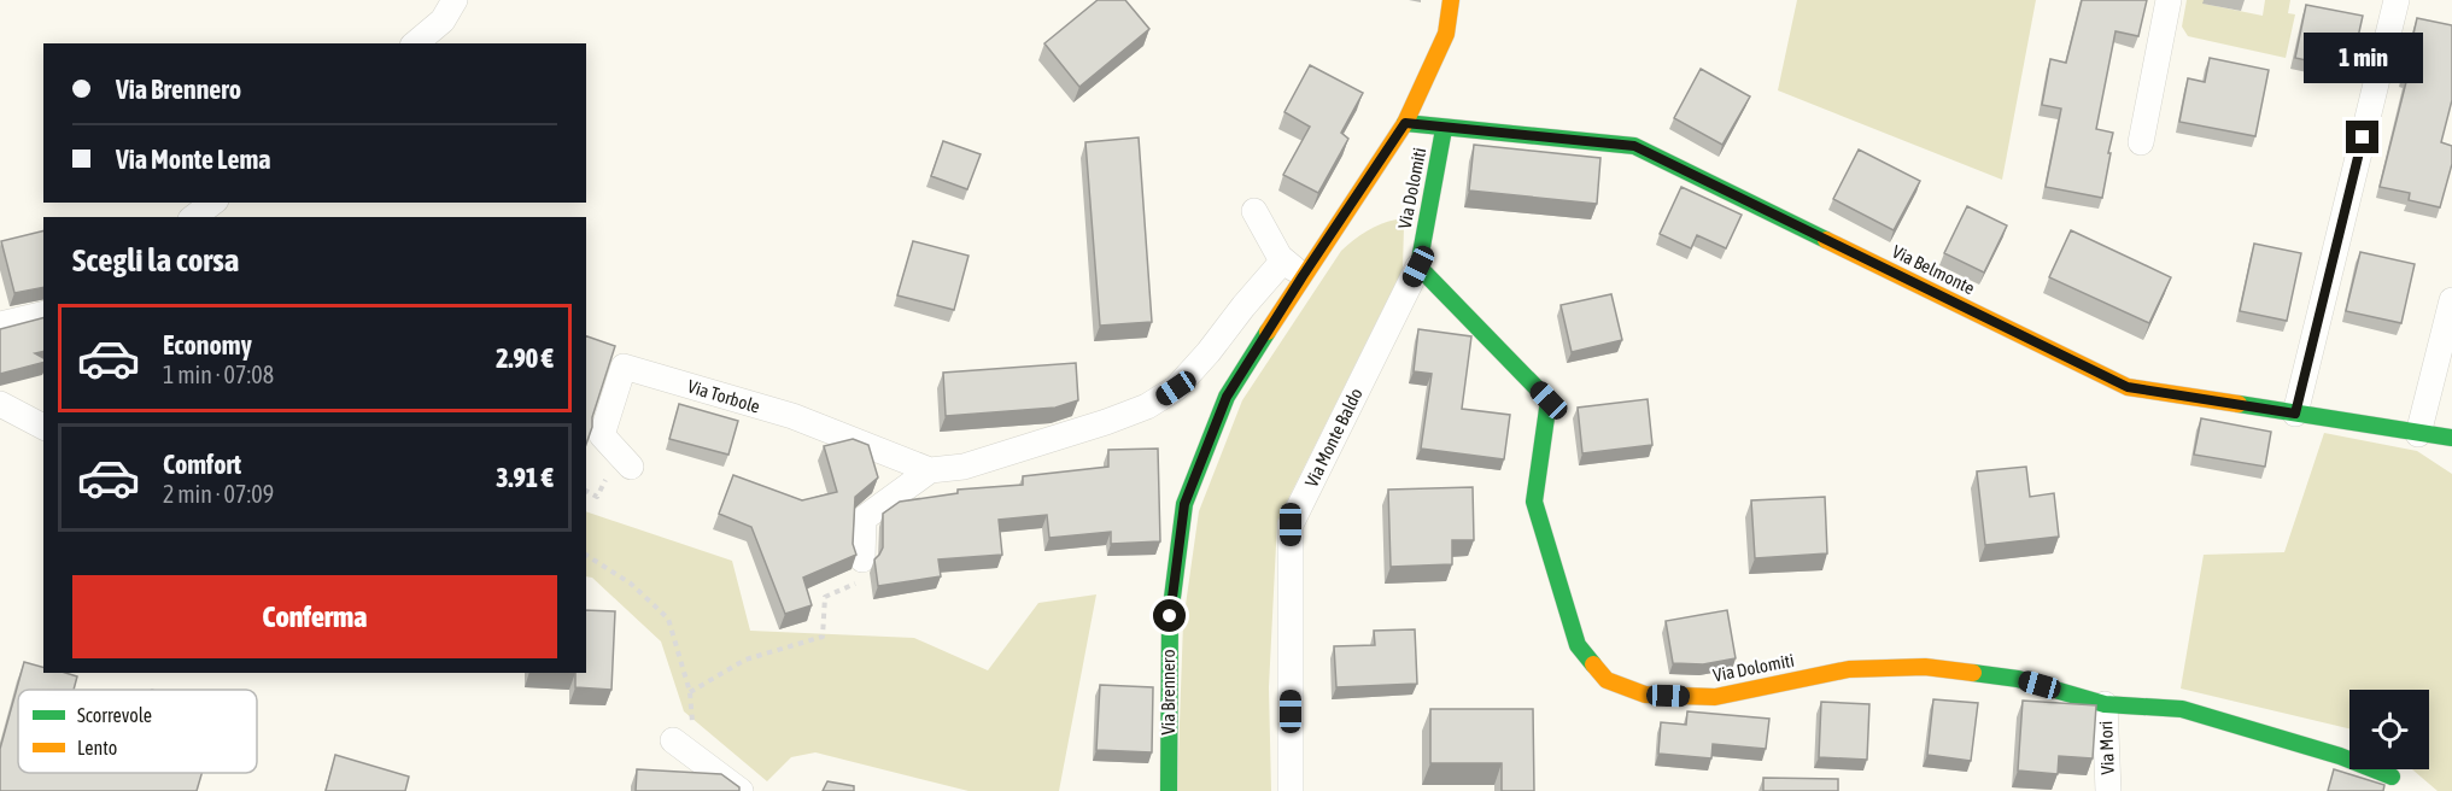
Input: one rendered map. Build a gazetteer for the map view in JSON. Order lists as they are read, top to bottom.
{
  "streets": {
    "street": [
      "Via Dolomiti",
      "Via Belmonte",
      "Via Torbole",
      "Via Monte Baldo",
      "Via Brennero",
      "Via Mori"
    ]
  },
  "crossings": [
    ["Via Dolomiti", "Via Belmonte"],
    ["Via Dolomiti", "Via Monte Baldo"],
    ["Via Dolomiti", "Via Mori"],
    ["Via Belmonte", "Via Brennero"]
  ],
  "legend": ["Scorrevole", "Lento"],
  "page": {
    "bubble": "1 min",
    "banner": ["Via Brennero", "Via Monte Lema"],
    "heading": "Scegli la corsa",
    "list": [
      {
        "name": "Economy",
        "note": "1 min · 07:08",
        "value": "2.90 €"
      },
      {
        "name": "Comfort",
        "note": "2 min · 07:09",
        "value": "3.91 €"
      }
    ],
    "buttons": "Conferma"
  }
}
